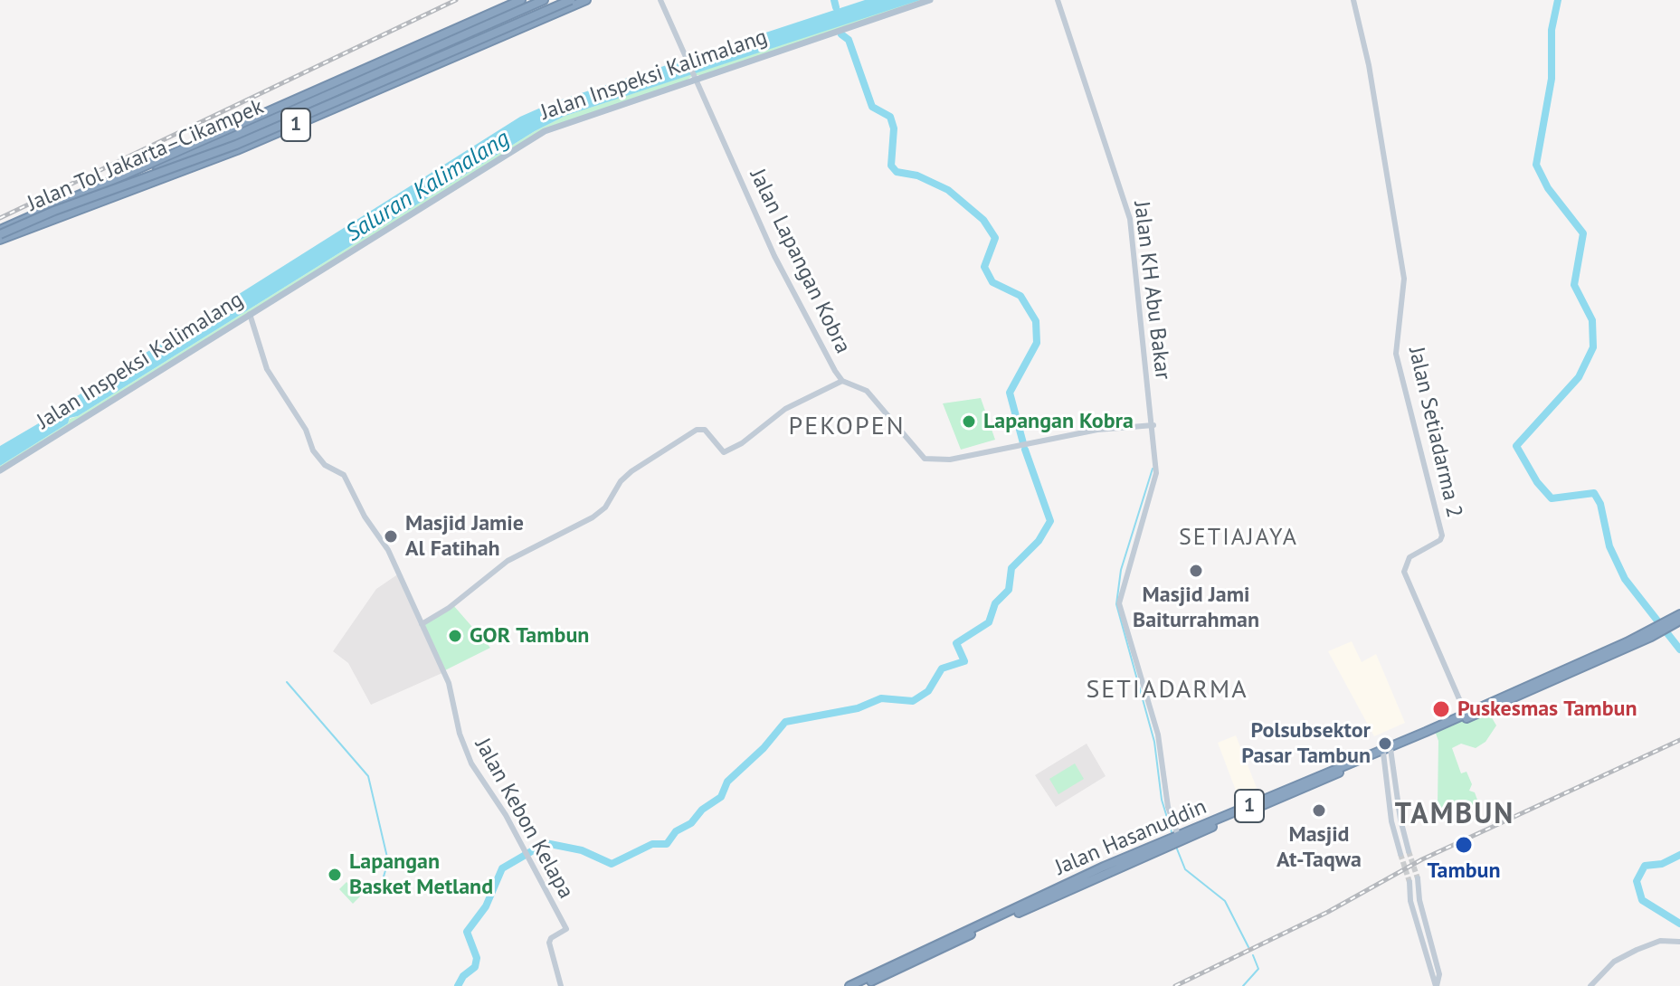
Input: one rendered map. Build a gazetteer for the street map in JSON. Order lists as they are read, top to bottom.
{
  "streets": {
    "highway": ["1", "Jalan Tol Jakarta–Cikampek", "Jalan Hasanuddin"],
    "main road": ["Jalan Inspeksi Kalimalang"],
    "street": [
      "Jalan Lapangan Kobra",
      "Jalan KH Abu Bakar",
      "Jalan Setiadarma 2",
      "Jalan Kebon Kelapa"
    ]
  },
  "crossings": [
    ["Jalan Inspeksi Kalimalang", "Jalan Lapangan Kobra"],
    ["Jalan Inspeksi Kalimalang", "Jalan Kebon Kelapa"],
    ["1", "Jalan Tol Jakarta–Cikampek"],
    ["1", "Jalan Hasanuddin"],
    ["Jalan Lapangan Kobra", "Jalan KH Abu Bakar"],
    ["Jalan KH Abu Bakar", "Jalan Hasanuddin"],
    ["Jalan Setiadarma 2", "Jalan Hasanuddin"]
  ],
  "districts": [
    "PEKOPEN",
    "SETIAJAYA",
    "SETIADARMA",
    "TAMBUN"
  ],
  "water": ["Saluran Kalimalang"],
  "places": [
    "Lapangan Kobra",
    "Masjid Jamie Al Fatihah",
    "Masjid Jami Baiturrahman",
    "GOR Tambun",
    "Puskesmas Tambun",
    "Polsubsektor Pasar Tambun",
    "Masjid At-Taqwa",
    "Tambun",
    "Lapangan Basket Metland"
  ]
}
